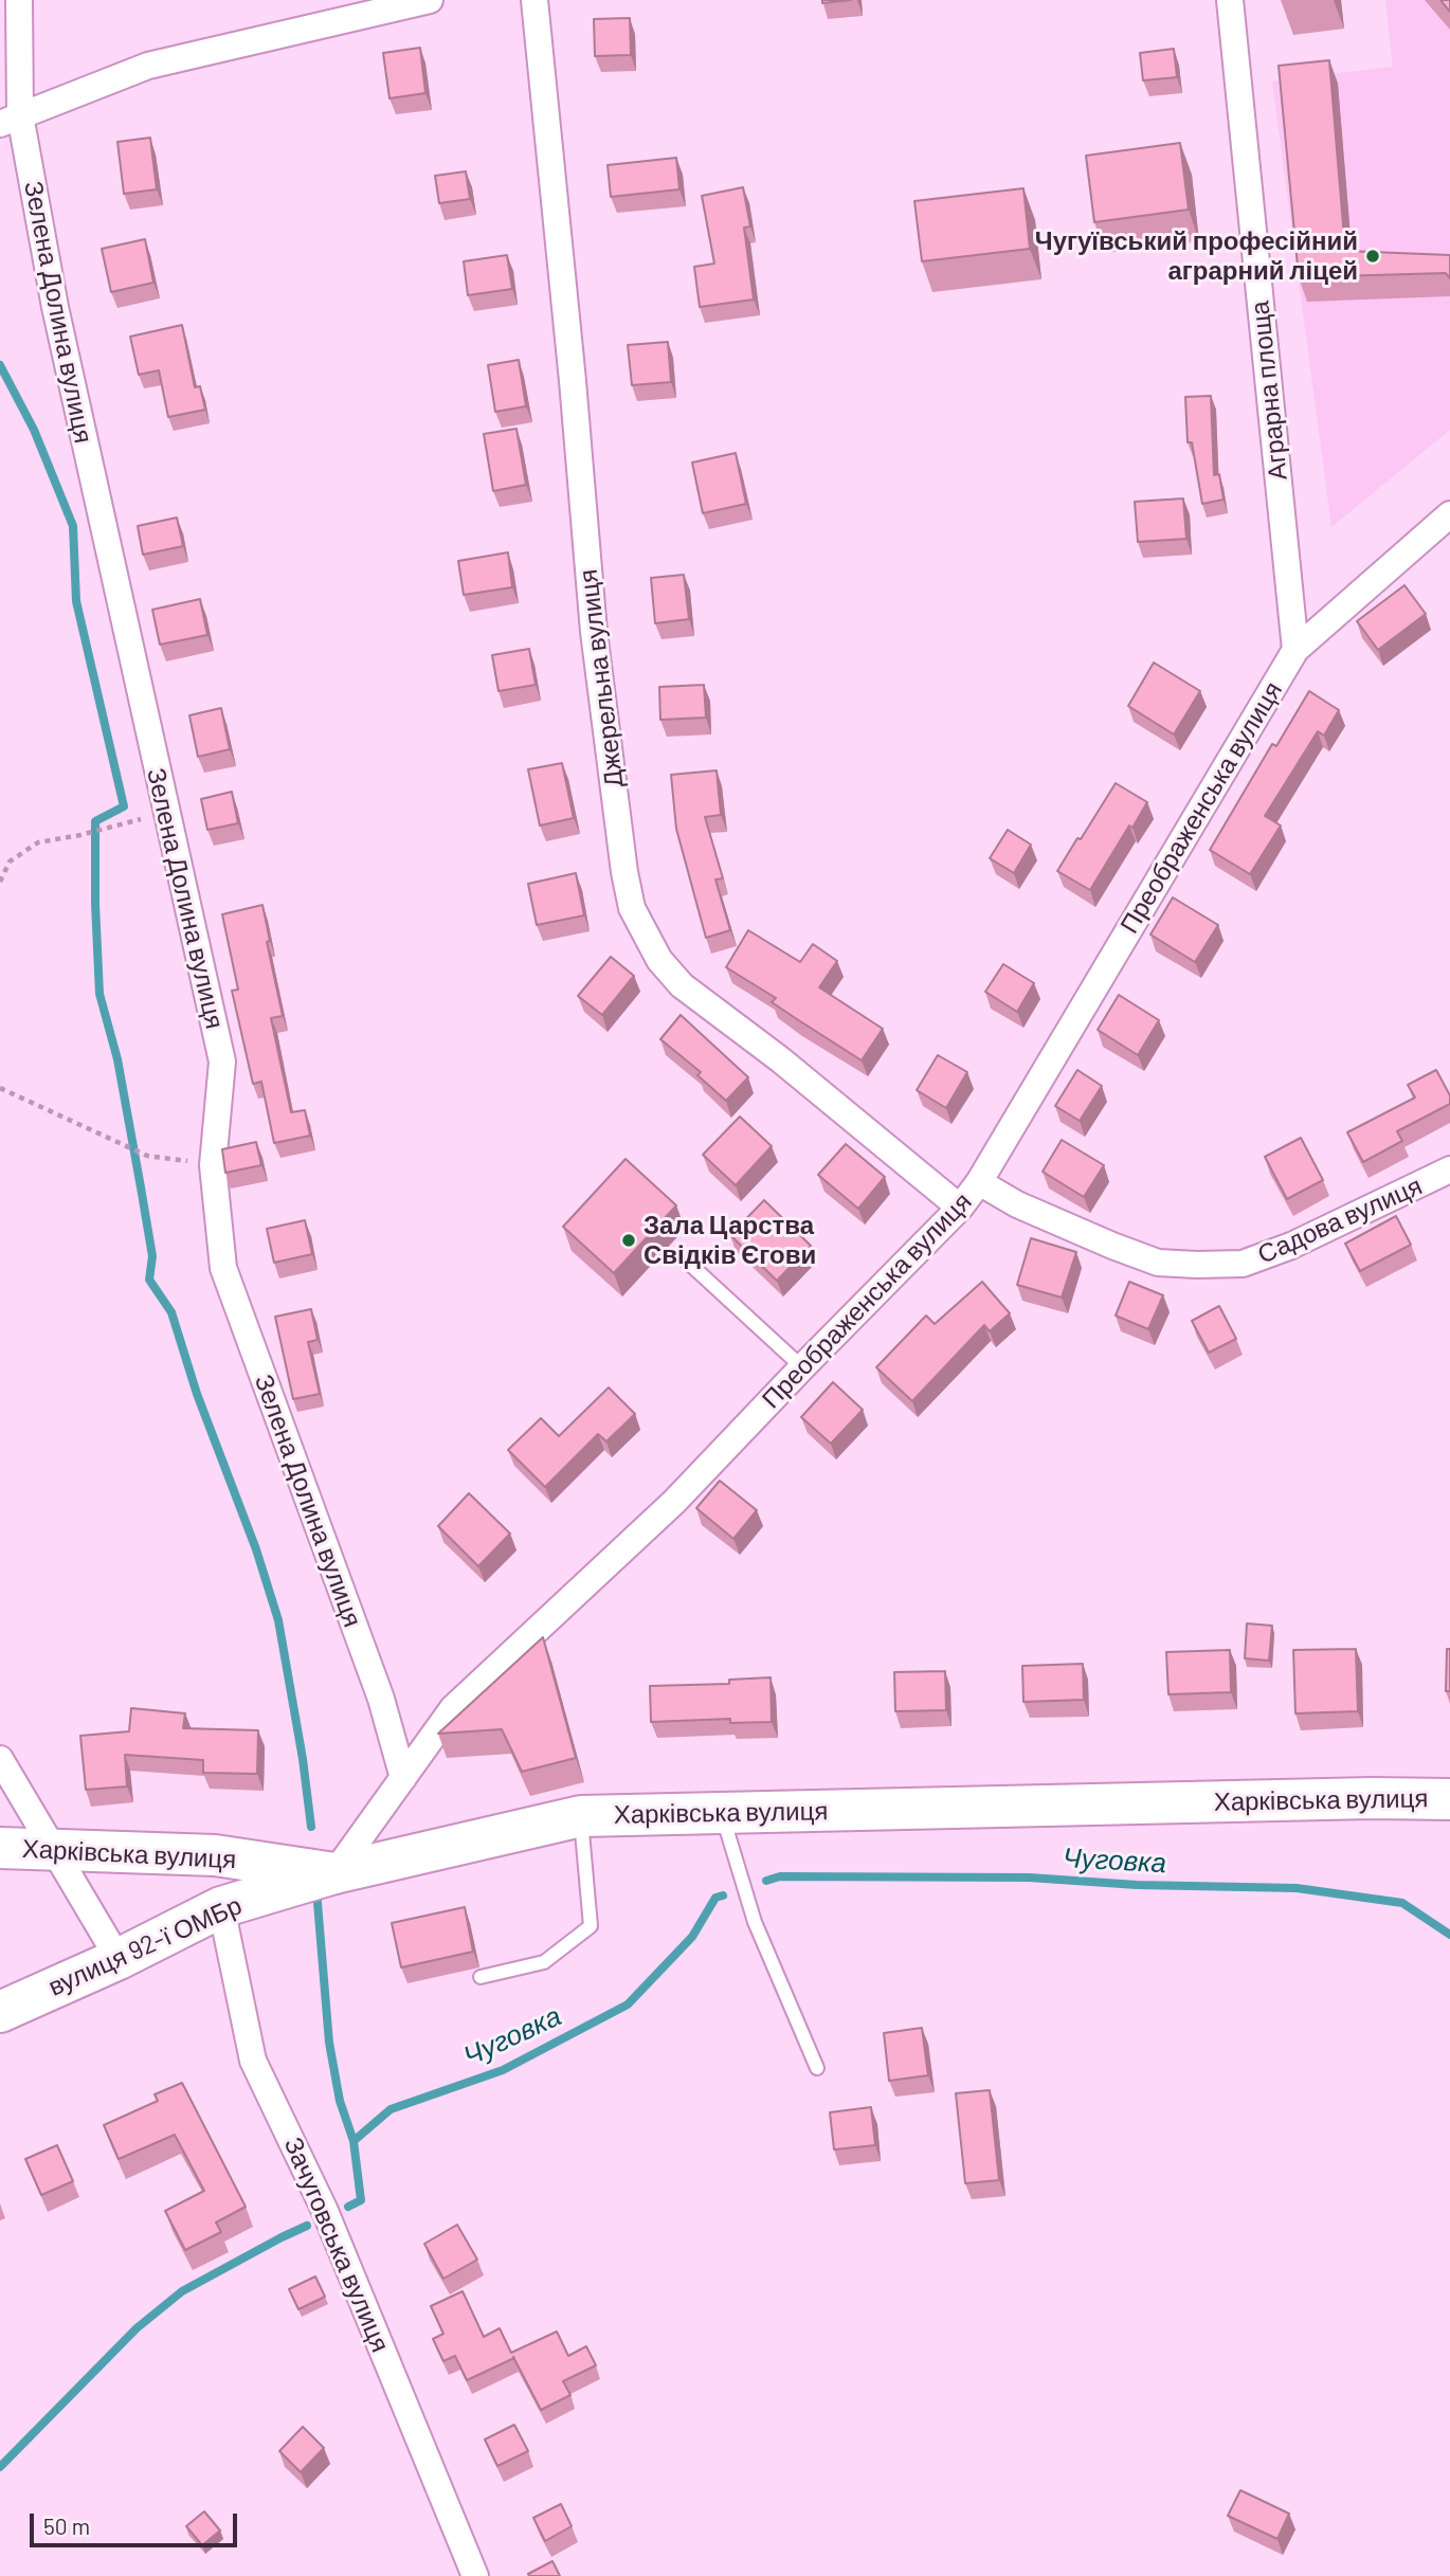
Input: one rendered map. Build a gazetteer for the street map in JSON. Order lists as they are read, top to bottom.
{
  "streets": {
    "main road": ["Харківська вулиця", "вулиця 92-ї ОМБр"],
    "street": [
      "Зелена Долина вулиця",
      "Аграрна площа",
      "Джерельна вулиця",
      "Преображенська вулиця",
      "Садова вулиця",
      "Зачуговська вулиця"
    ]
  },
  "crossings": [
    ["Зелена Долина вулиця", "Преображенська вулиця"],
    ["Аграрна площа", "Преображенська вулиця"],
    ["Джерельна вулиця", "Преображенська вулиця"],
    ["Преображенська вулиця", "Садова вулиця"],
    ["Преображенська вулиця", "Харківська вулиця"],
    ["Преображенська вулиця", "вулиця 92-ї ОМБр"],
    ["Харківська вулиця", "вулиця 92-ї ОМБр"],
    ["вулиця 92-ї ОМБр", "Зачуговська вулиця"]
  ],
  "water": ["Чуговка"],
  "places": ["Чугуївський професійний аграрний ліцей", "Зала Царства Свідків Єгови"],
  "scale_bar": "50 m"
}
